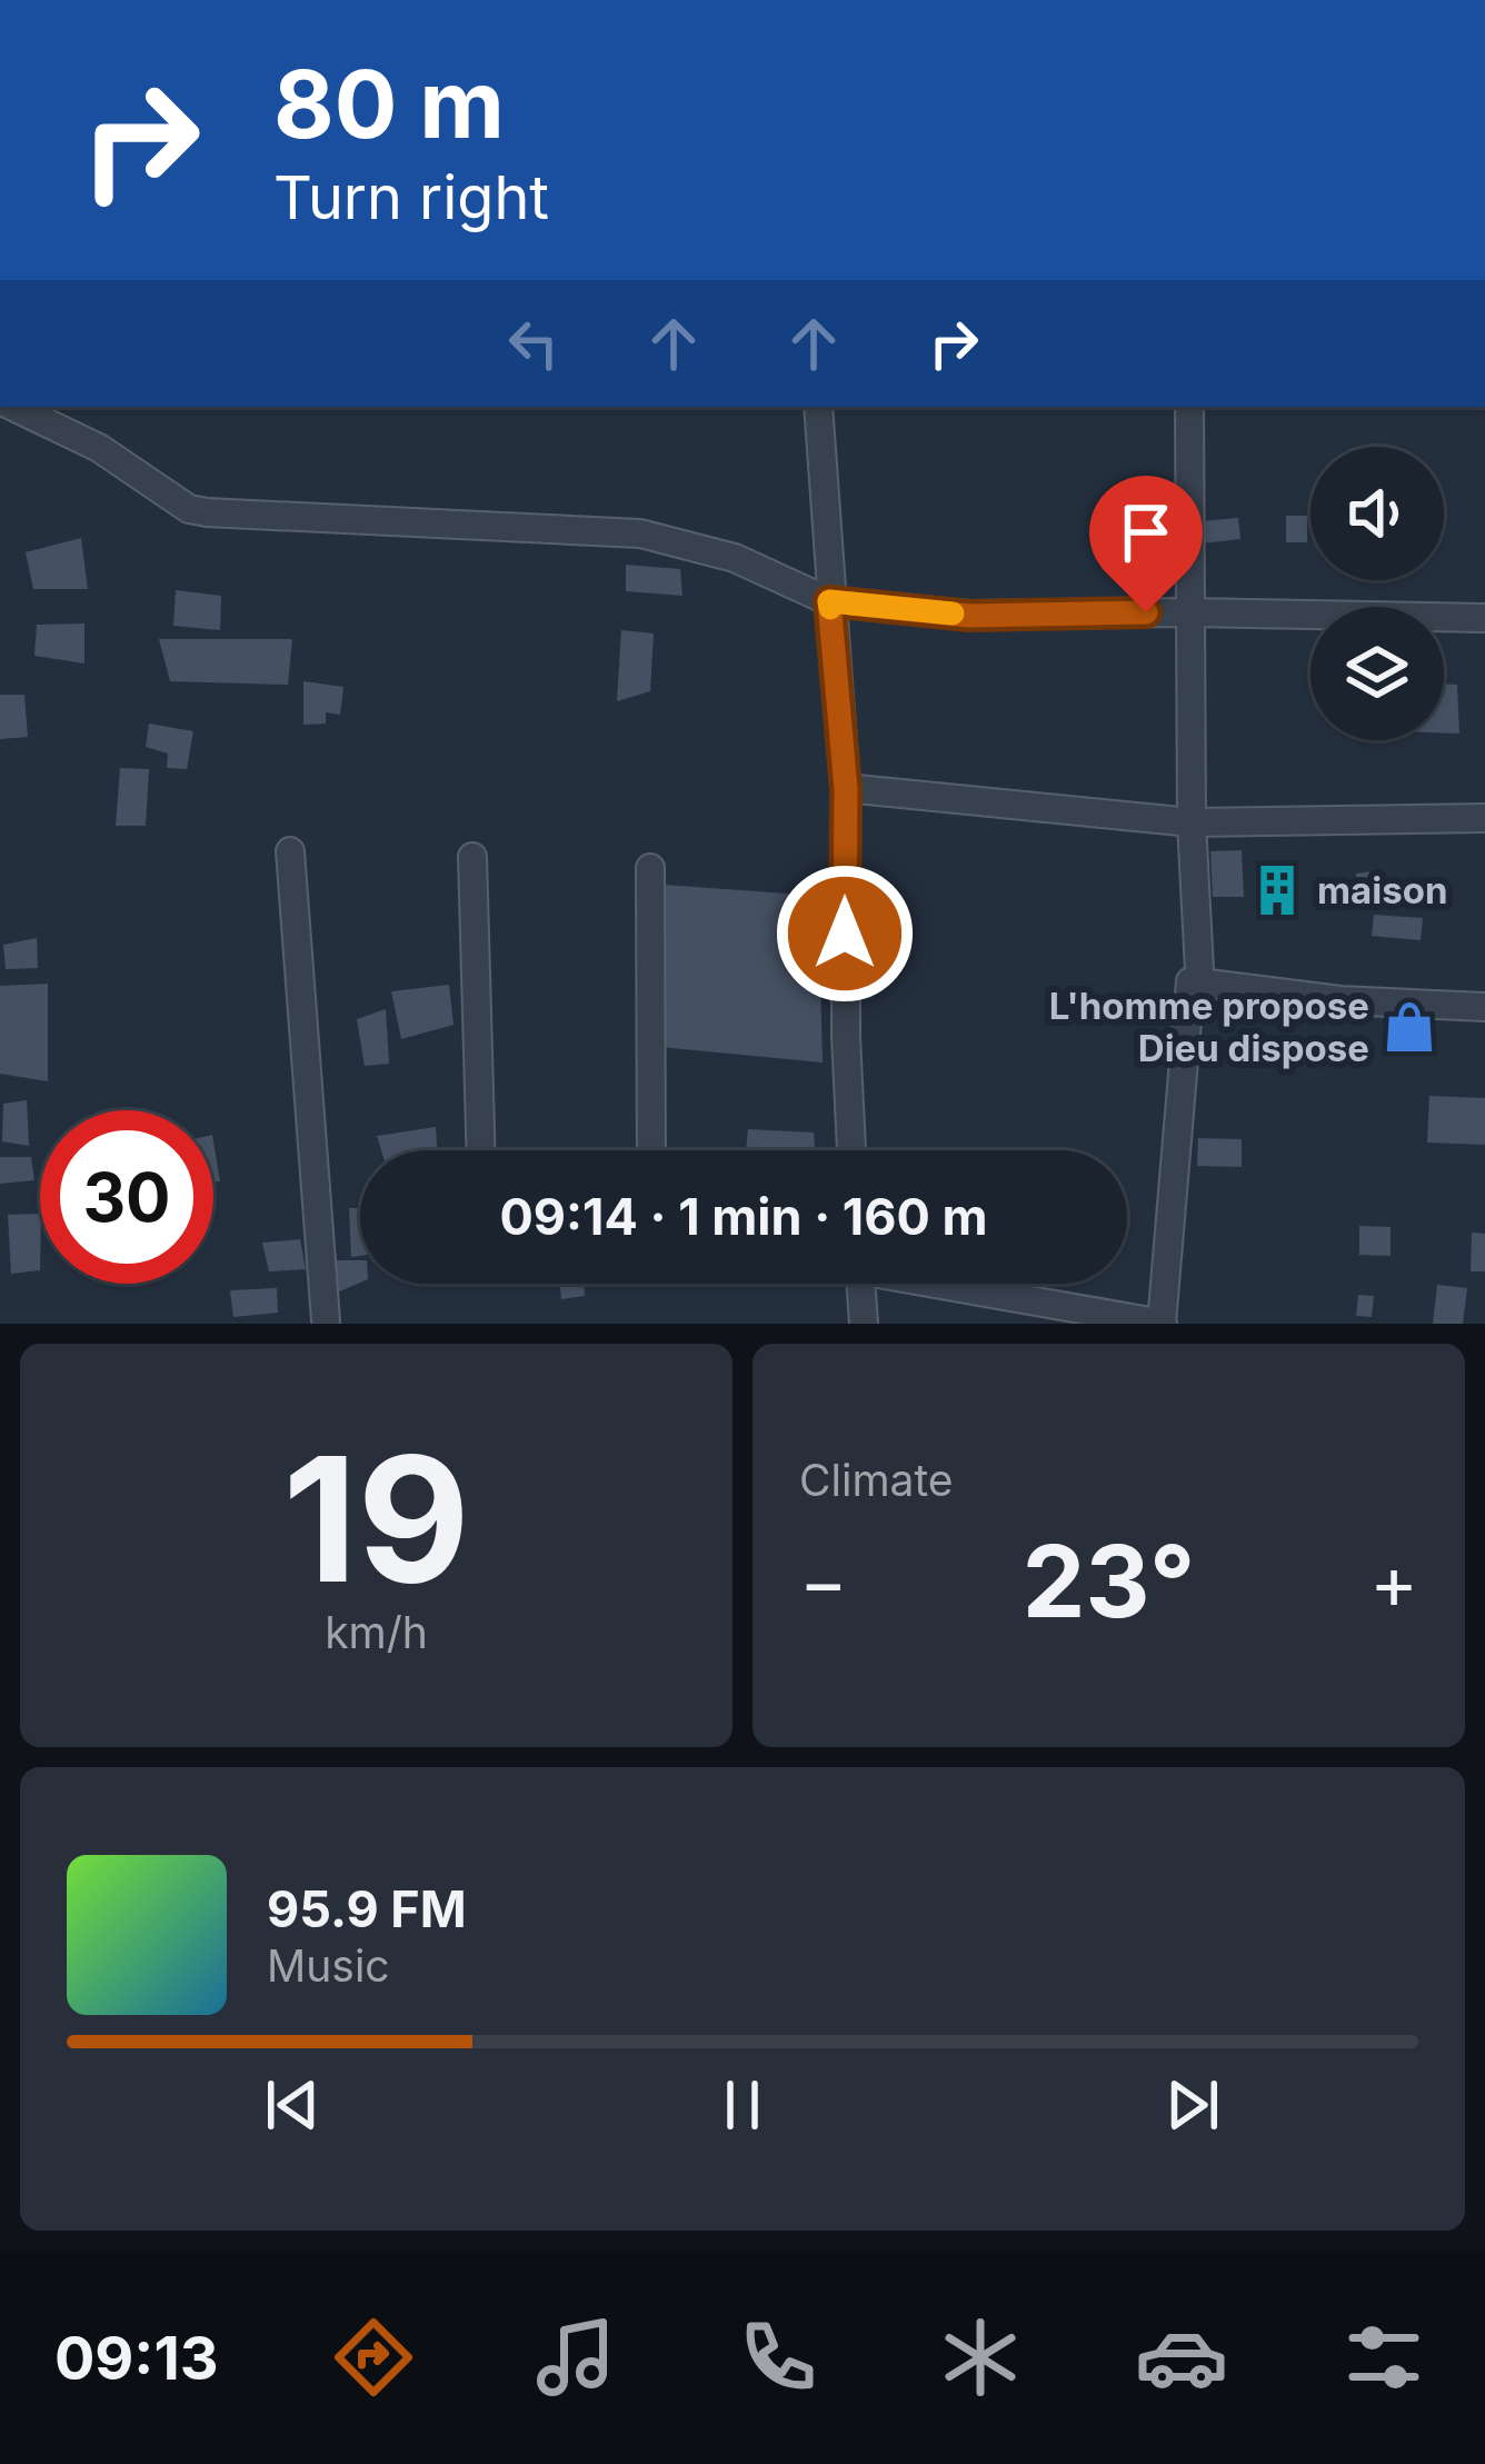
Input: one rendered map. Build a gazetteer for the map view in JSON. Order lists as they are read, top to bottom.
{
  "places": {
    "building": ["maison"],
    "shop": ["L'homme propose Dieu dispose"]
  },
  "page": {
    "turn": ["80 m", "Turn right"],
    "limit": "30",
    "trip": "09:14 · 1 min · 160 m",
    "tile": [
      ["19", "km/h"],
      "Climate"
    ],
    "heat": ["−", "23°", "+"],
    "song": ["95.9 FM", "Music"],
    "tabs": "09:13"
  }
}
